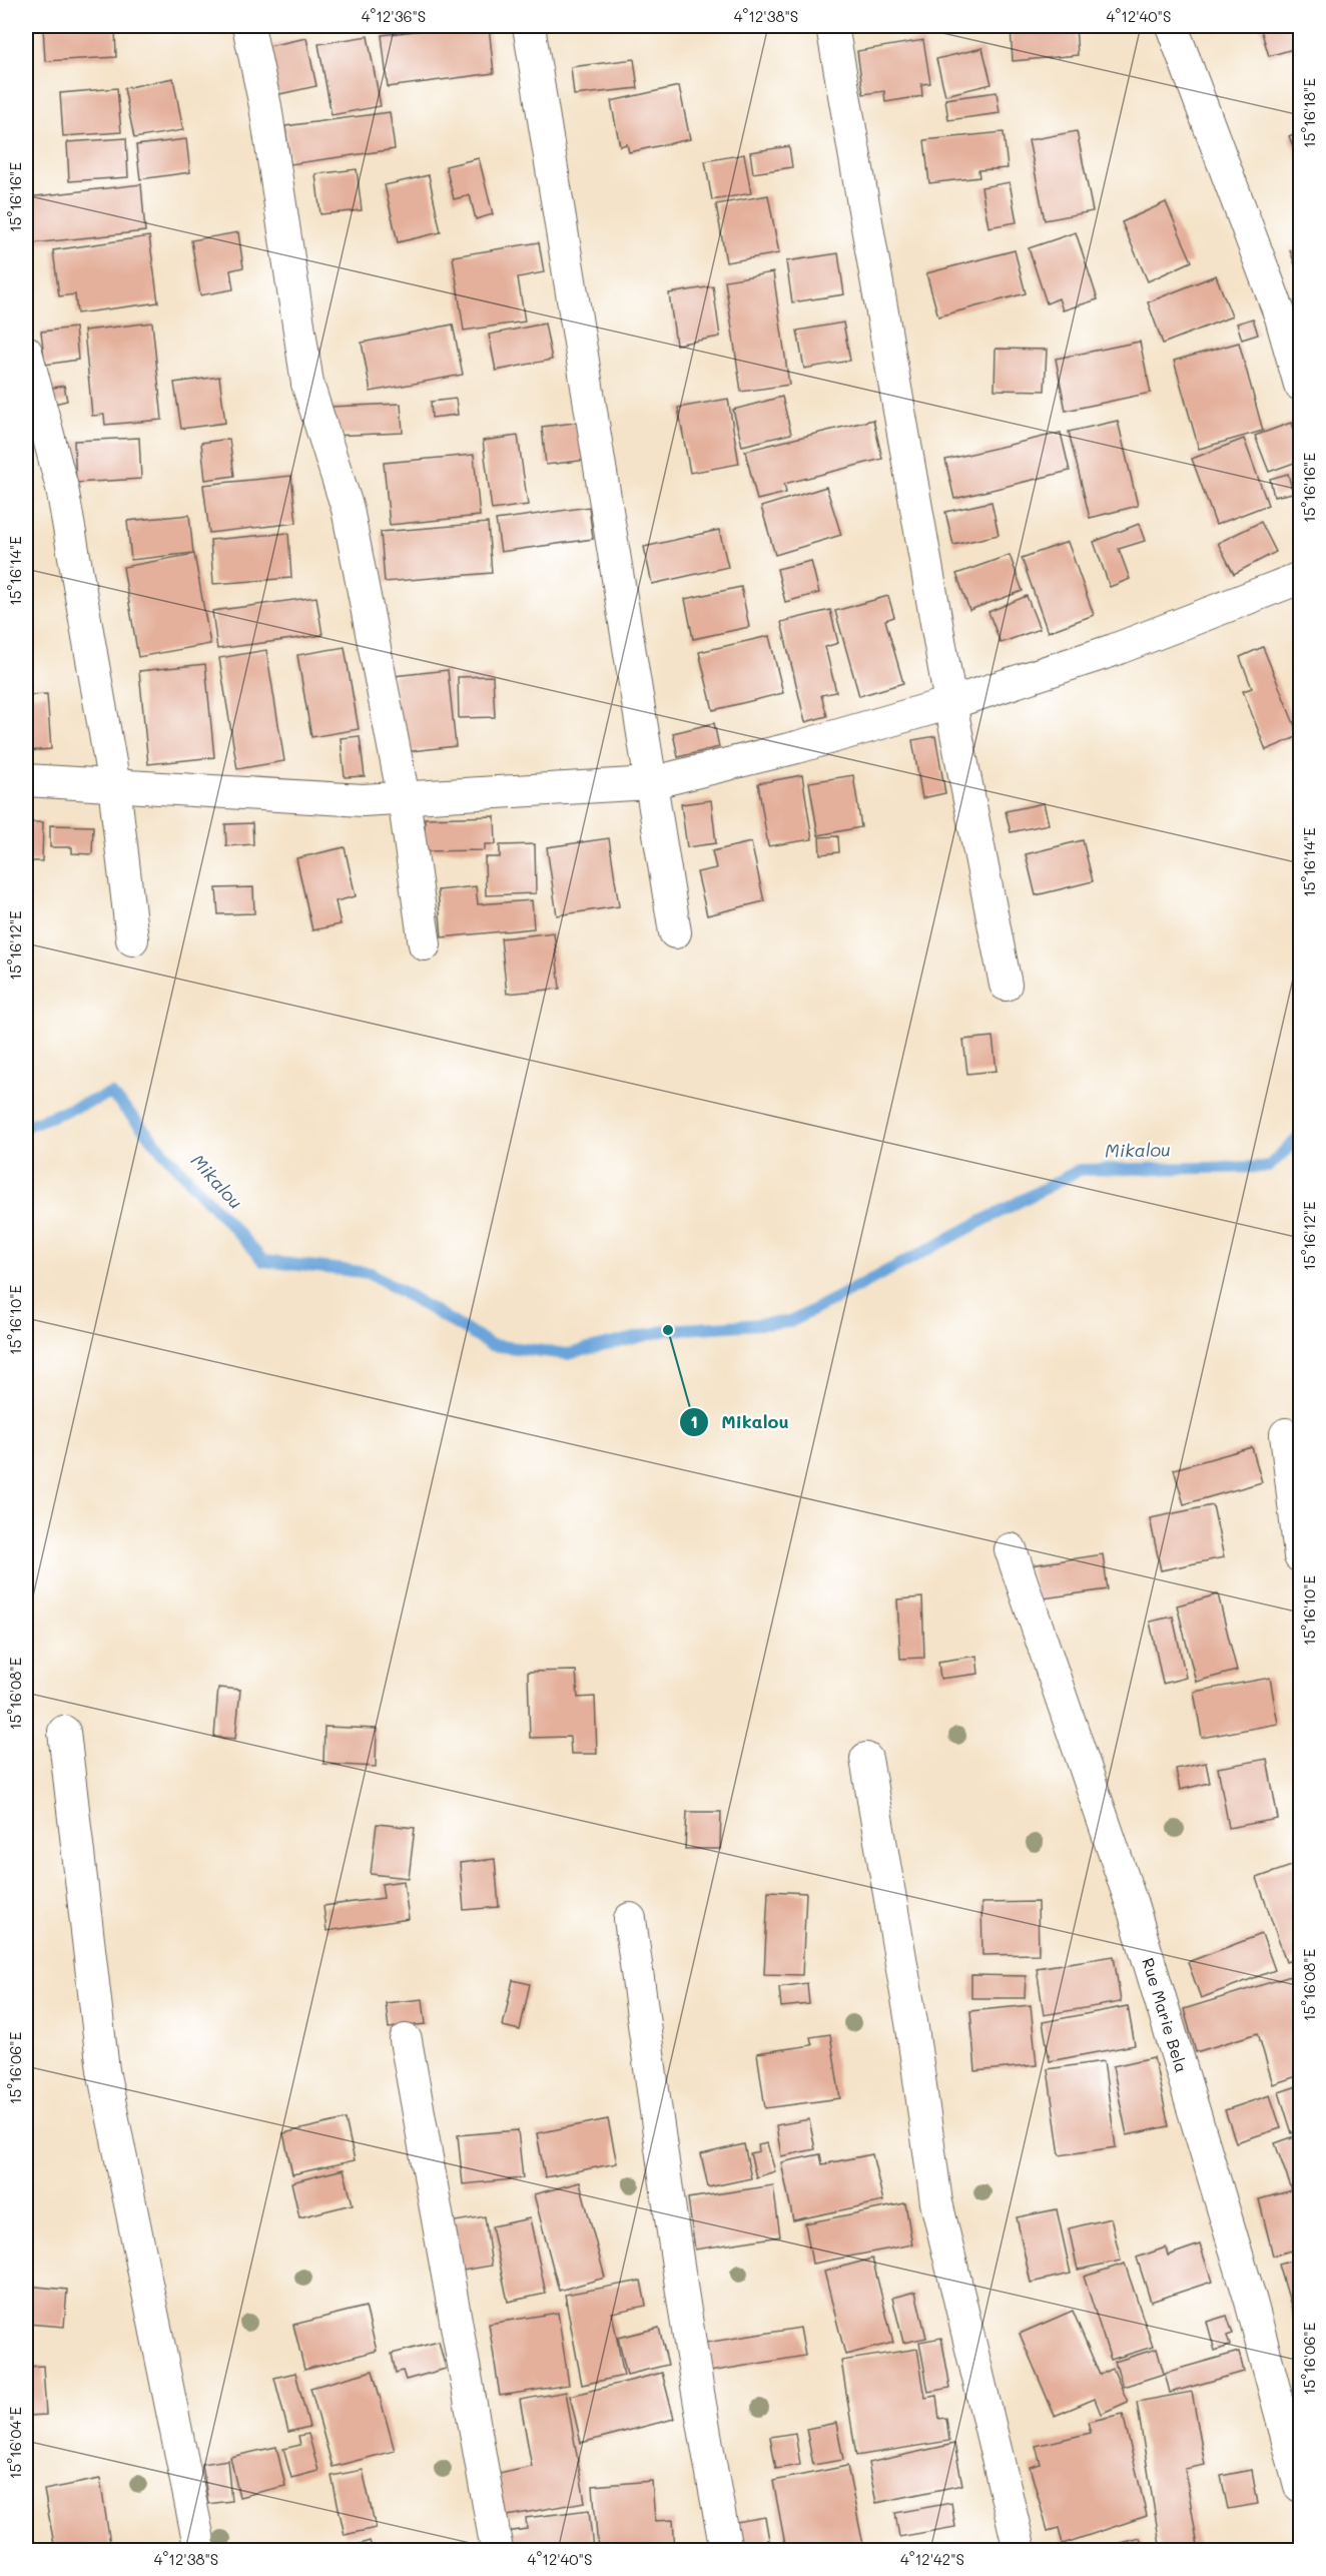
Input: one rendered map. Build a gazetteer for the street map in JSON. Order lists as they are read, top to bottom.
{
  "streets": {
    "street": ["Rue Marie Bela"]
  },
  "water": ["Mikalou"],
  "places": ["Mikalou"],
  "coordinates": [
    "4°12'36\"S",
    "4°12'38\"S",
    "4°12'40\"S",
    "15°16'18\"E",
    "15°16'16\"E",
    "15°16'14\"E",
    "15°16'12\"E",
    "15°16'10\"E",
    "15°16'08\"E",
    "15°16'06\"E",
    "15°16'04\"E",
    "4°12'42\"S"
  ]
}
